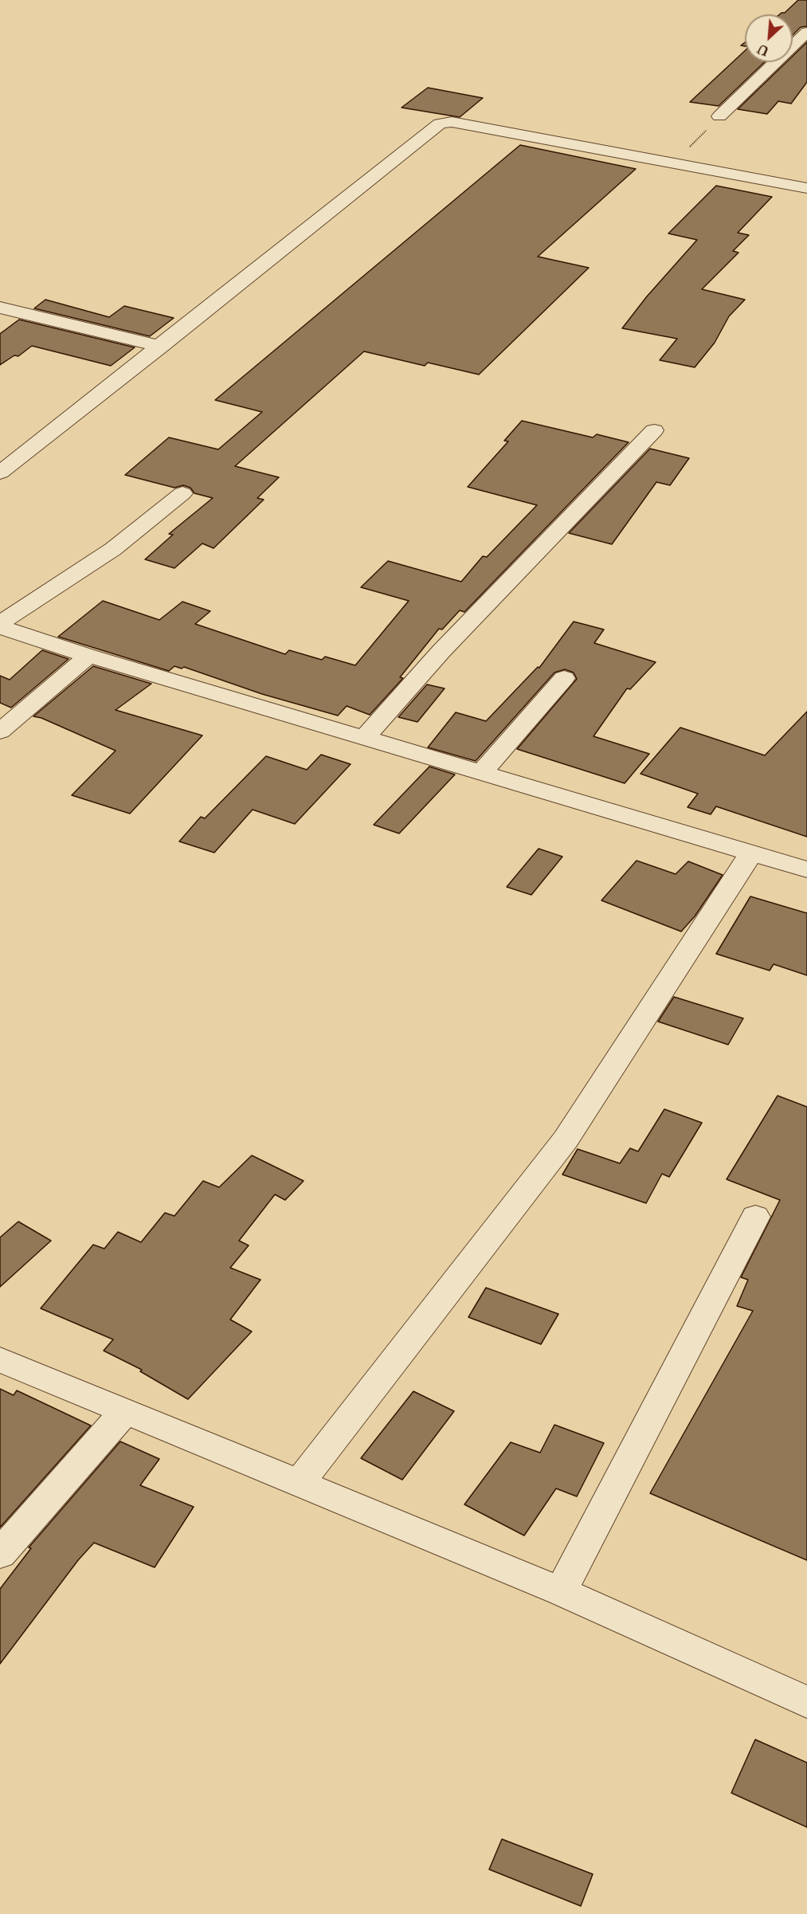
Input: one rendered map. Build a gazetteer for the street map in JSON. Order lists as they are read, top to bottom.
{
  "north": "bottom left"
}
